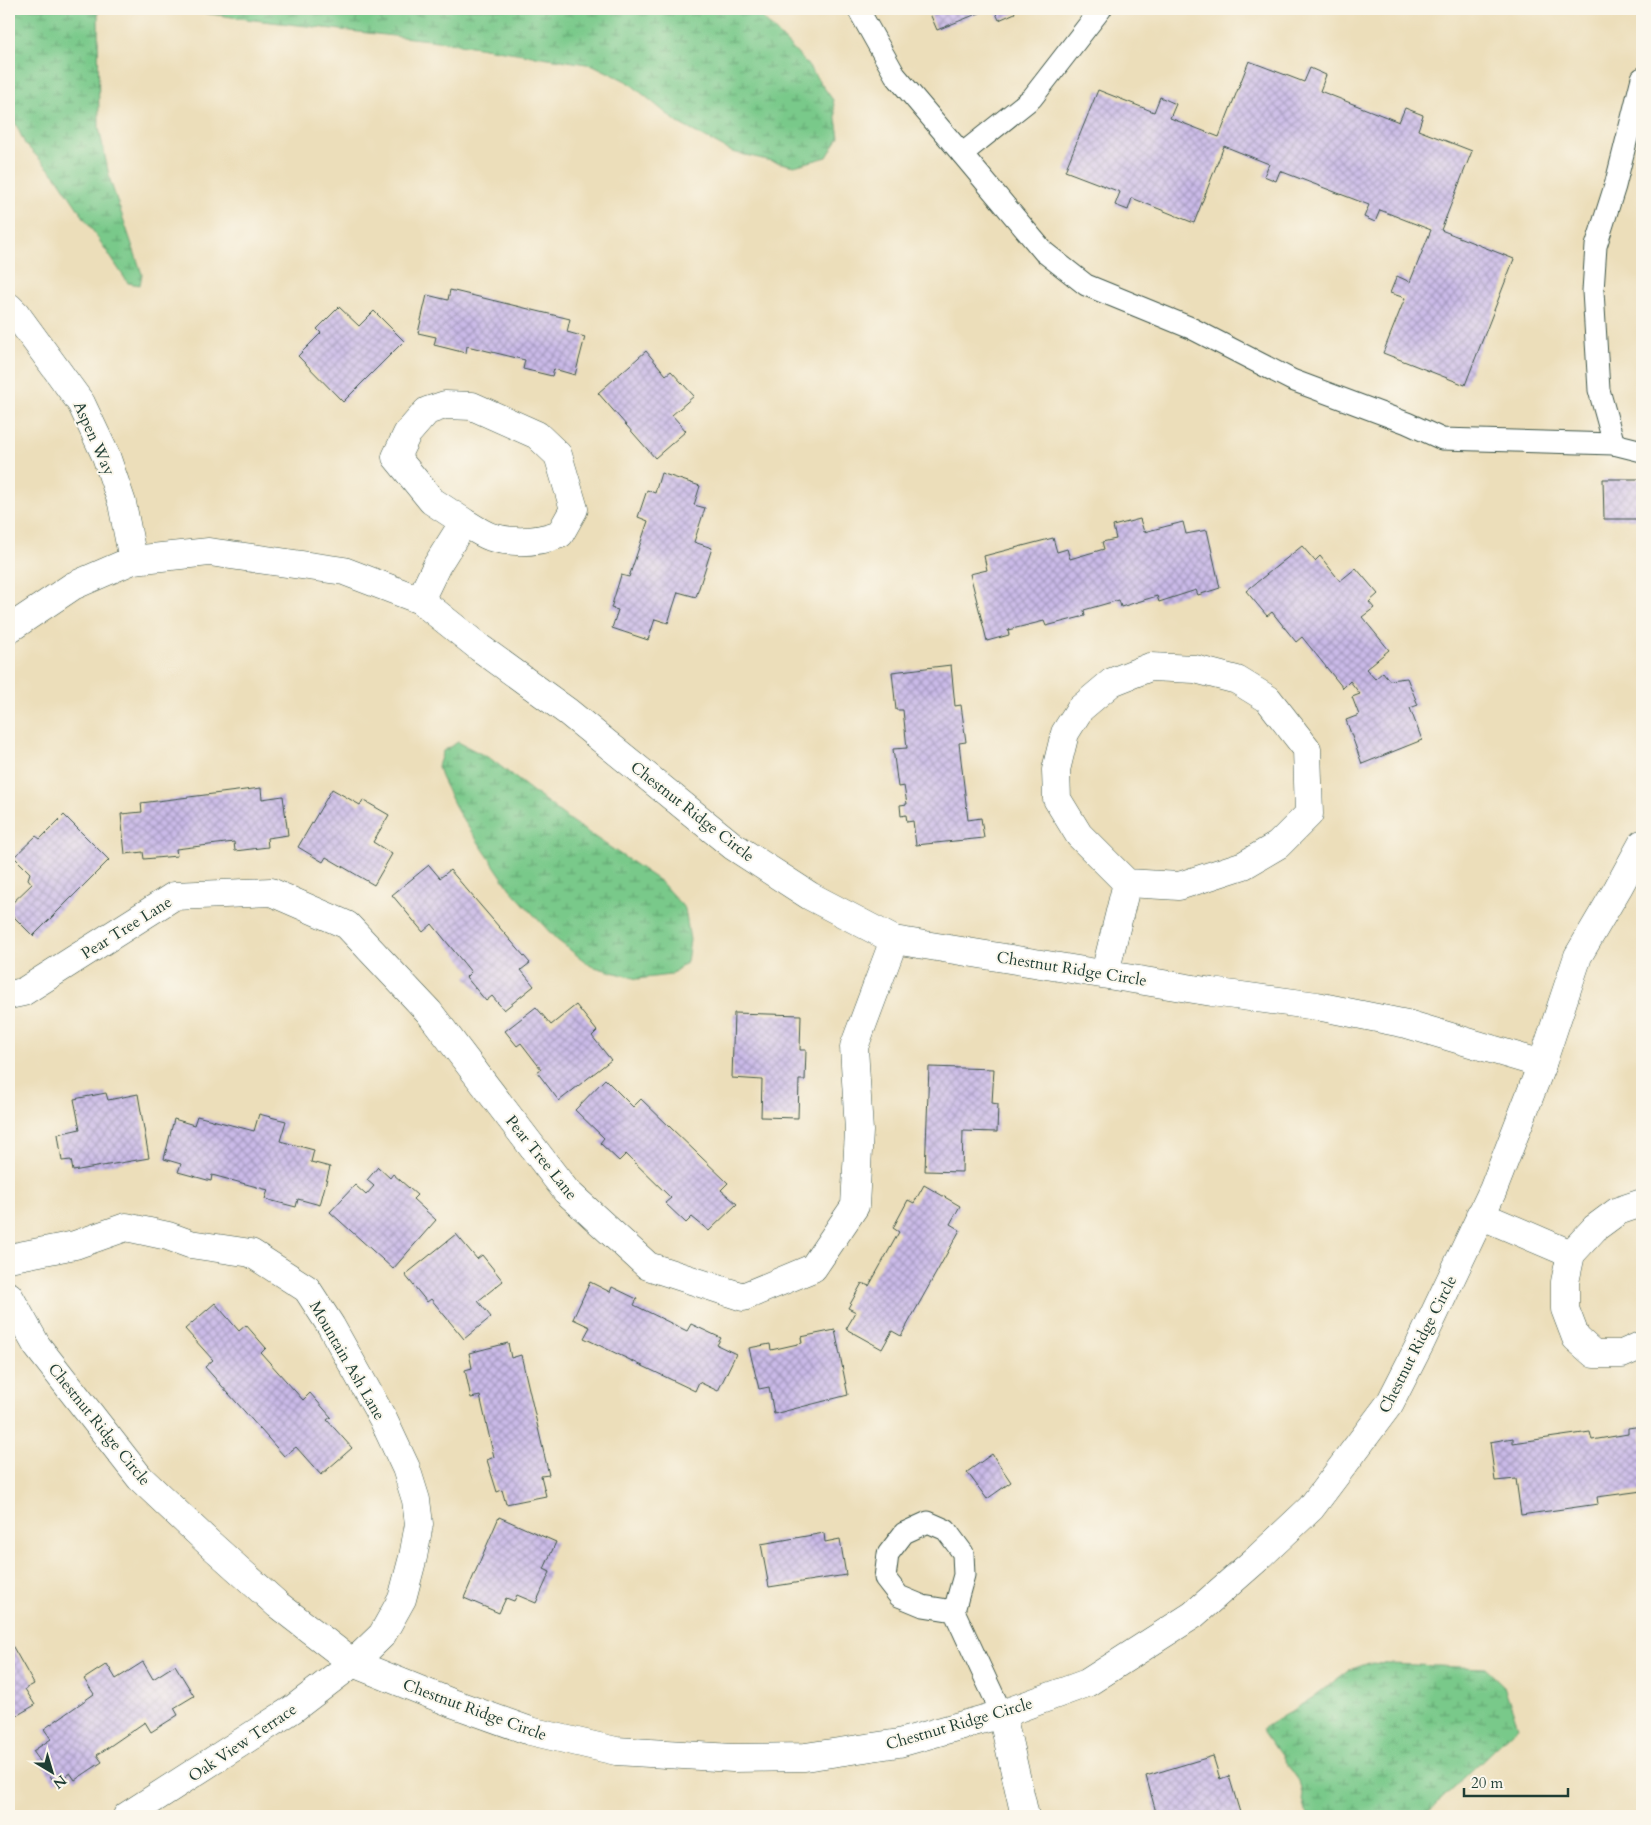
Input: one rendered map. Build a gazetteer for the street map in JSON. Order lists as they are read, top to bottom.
{
  "streets": {
    "street": [
      "Aspen Way",
      "Chestnut Ridge Circle",
      "Pear Tree Lane",
      "Mountain Ash Lane",
      "Oak View Terrace"
    ]
  },
  "crossings": [
    ["Aspen Way", "Chestnut Ridge Circle"],
    ["Chestnut Ridge Circle", "Pear Tree Lane"],
    ["Chestnut Ridge Circle", "Mountain Ash Lane"],
    ["Chestnut Ridge Circle", "Oak View Terrace"],
    ["Mountain Ash Lane", "Oak View Terrace"]
  ],
  "scale_bar": "20 m",
  "north": "bottom right"
}
